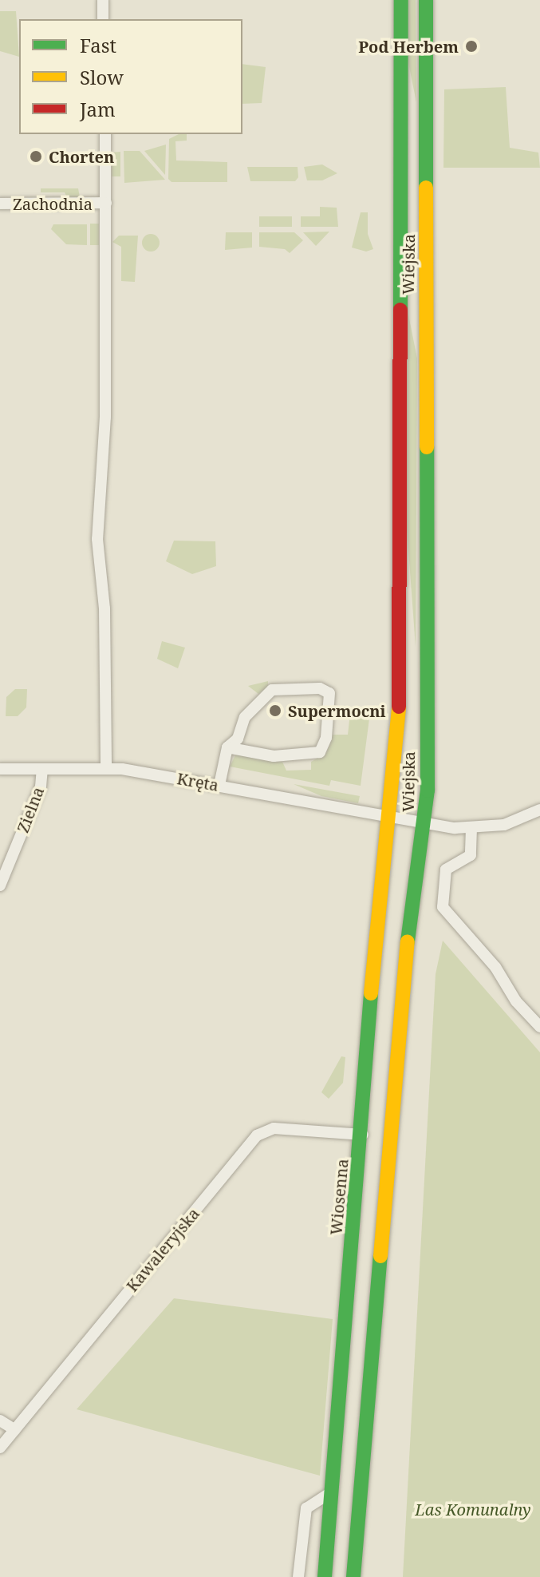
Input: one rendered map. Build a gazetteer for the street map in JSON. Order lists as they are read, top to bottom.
{
  "streets": {
    "main road": ["Wiejska", "Wiosenna"],
    "street": [
      "Zachodnia",
      "Kręta",
      "Zielna",
      "Kawaleryjska"
    ]
  },
  "crossings": [
    ["Wiejska", "Kręta"],
    ["Wiejska", "Wiosenna"],
    ["Kręta", "Zielna"],
    ["Kręta", "Wiosenna"],
    ["Wiosenna", "Kawaleryjska"]
  ],
  "parks": ["Las Komunalny"],
  "places": ["Pod Herbem", "Chorten", "Supermocni"],
  "legend": ["Fast", "Slow", "Jam"]
}
